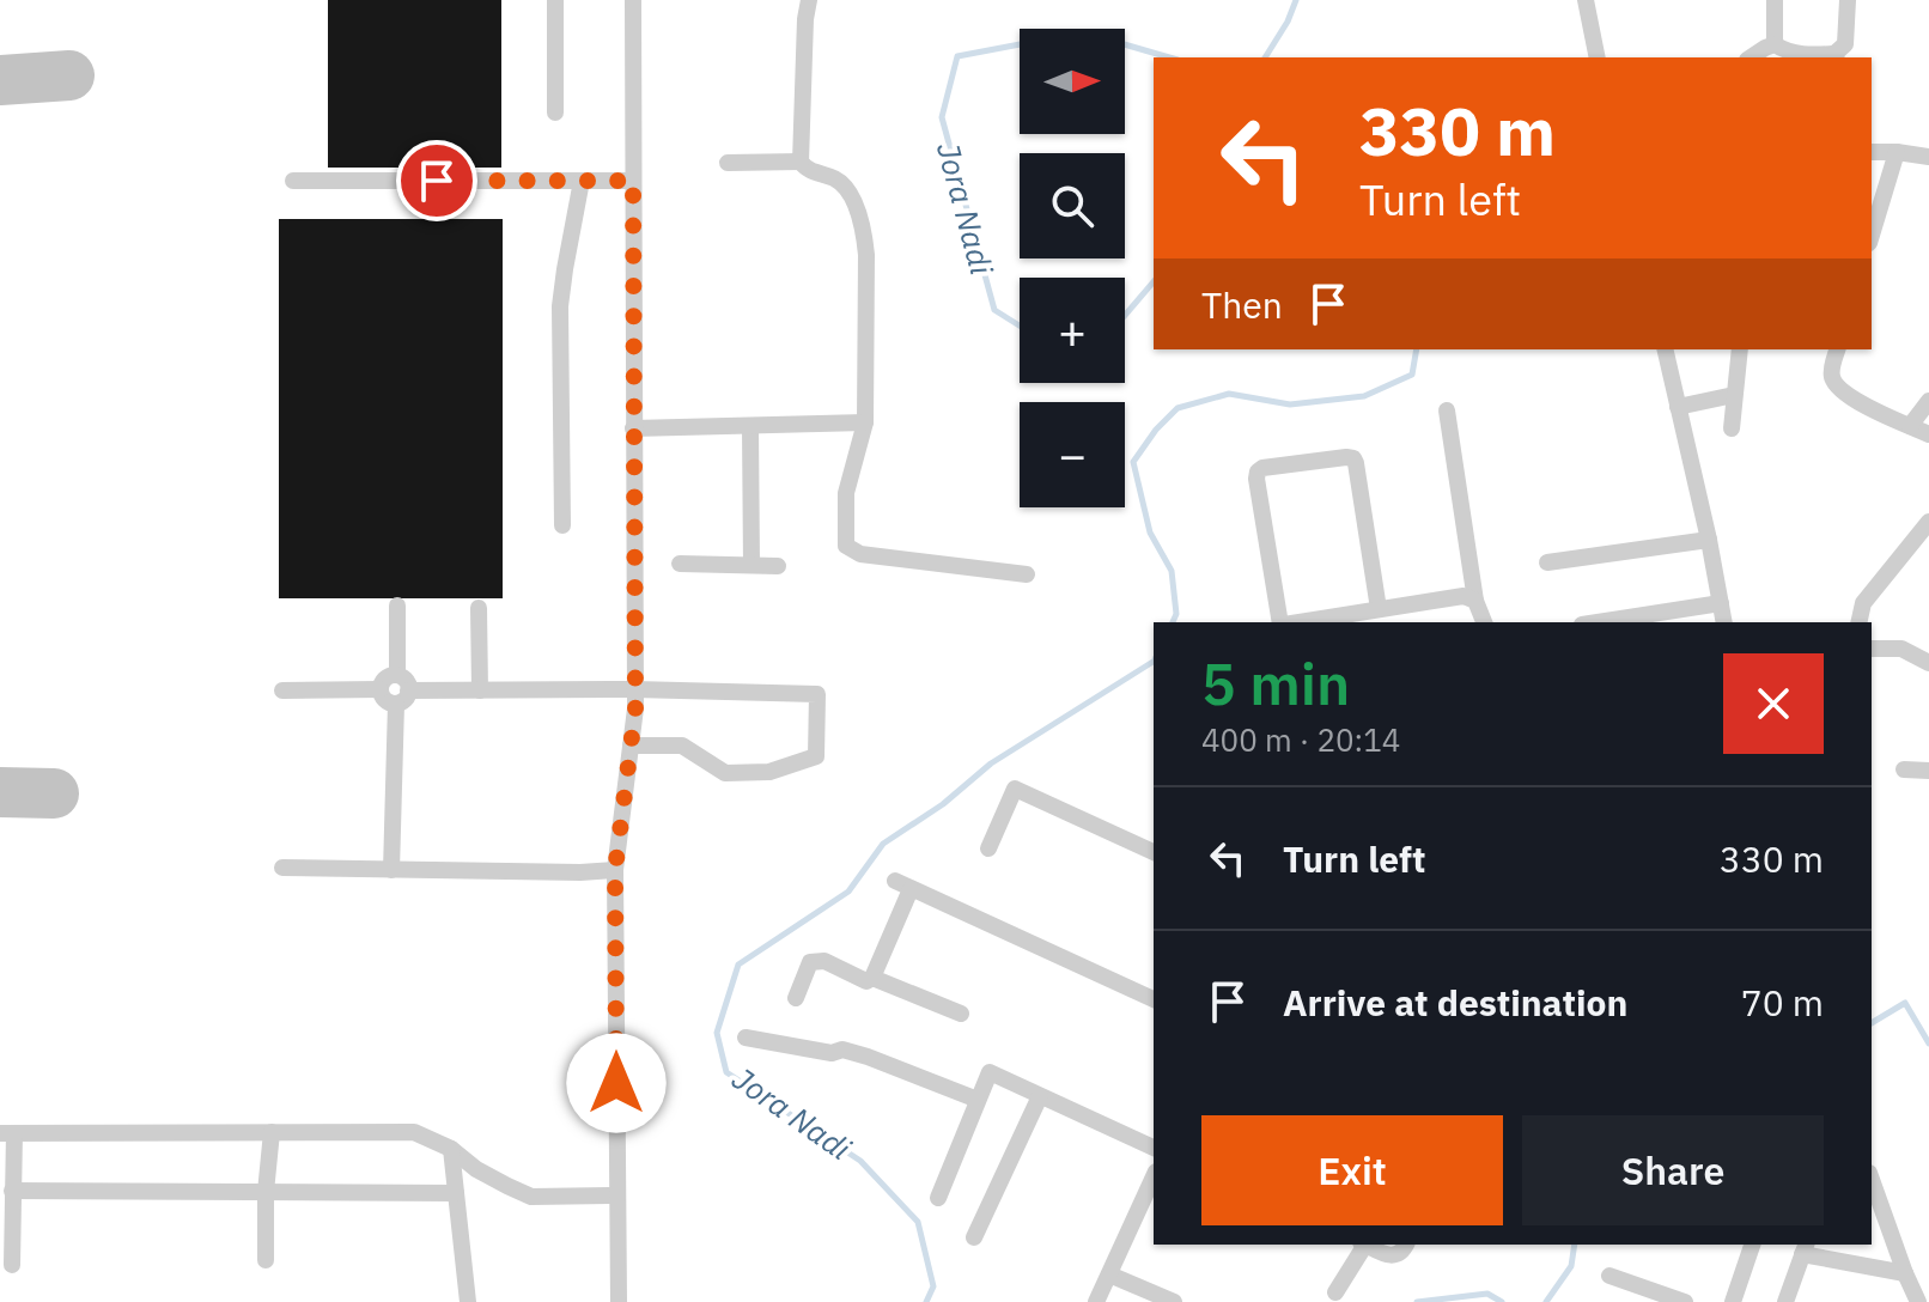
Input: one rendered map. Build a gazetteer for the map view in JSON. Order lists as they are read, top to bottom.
{
  "water": ["Jora Nadi"],
  "north": "right",
  "page": {
    "map_buttons": ["+", "−"],
    "turn": ["330 m", "Turn left"],
    "then": "Then",
    "heading": ["5 min", "400 m · 20:14"],
    "list": [
      {
        "name": "Turn left",
        "value": "330 m"
      },
      {
        "name": "Arrive at destination",
        "value": "70 m"
      }
    ],
    "buttons": ["Exit", "Share"]
  }
}
